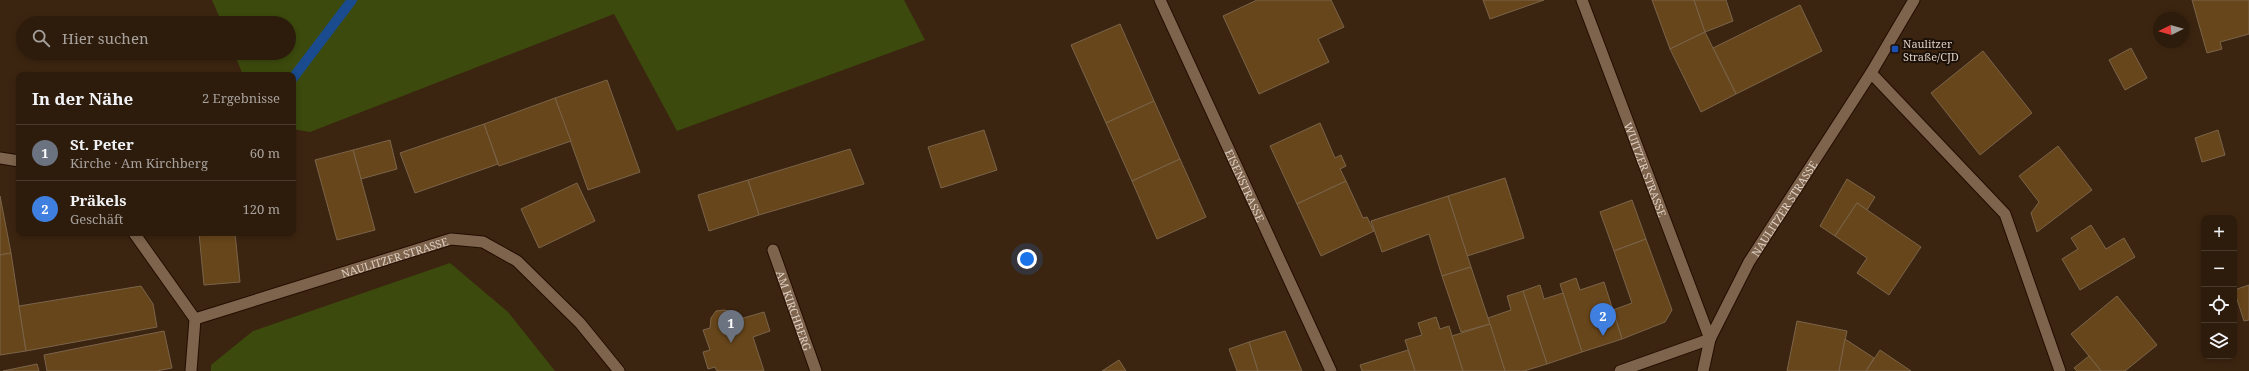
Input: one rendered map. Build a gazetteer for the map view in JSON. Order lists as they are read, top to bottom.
{
  "streets": {
    "street": [
      "WUITZER STRASSE",
      "EISENSTRASSE",
      "NAULITZER STRASSE",
      "AM KIRCHBERG"
    ]
  },
  "crossings": [
    ["WUITZER STRASSE", "NAULITZER STRASSE"]
  ],
  "places": {
    "transit": ["Naulitzer Straße/CJD"]
  },
  "north": "left",
  "page": {
    "search": "Hier suchen",
    "heading": ["In der Nähe", "2 Ergebnisse"],
    "list": [
      {
        "mark": "1",
        "name": "St. Peter",
        "note": "Kirche · Am Kirchberg",
        "value": "60 m"
      },
      {
        "mark": "2",
        "name": "Präkels",
        "note": "Geschäft",
        "value": "120 m"
      }
    ],
    "map_buttons": ["+", "−"],
    "pins": ["2", "1"]
  }
}
